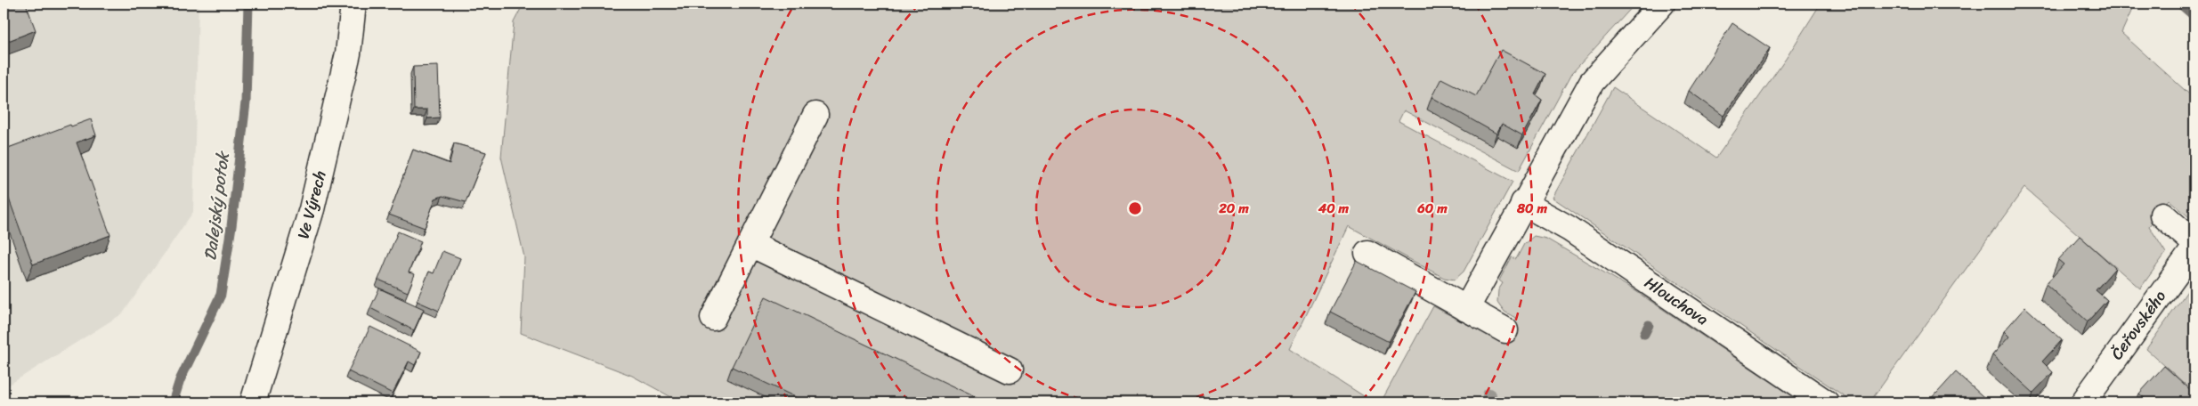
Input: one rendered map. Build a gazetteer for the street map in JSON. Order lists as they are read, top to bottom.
{
  "streets": {
    "street": ["Ve Výrech", "Hlouchova", "Čeřovského"]
  },
  "water": ["Dalejský potok"],
  "rings": [
    "20 m",
    "40 m",
    "60 m",
    "80 m"
  ]
}
